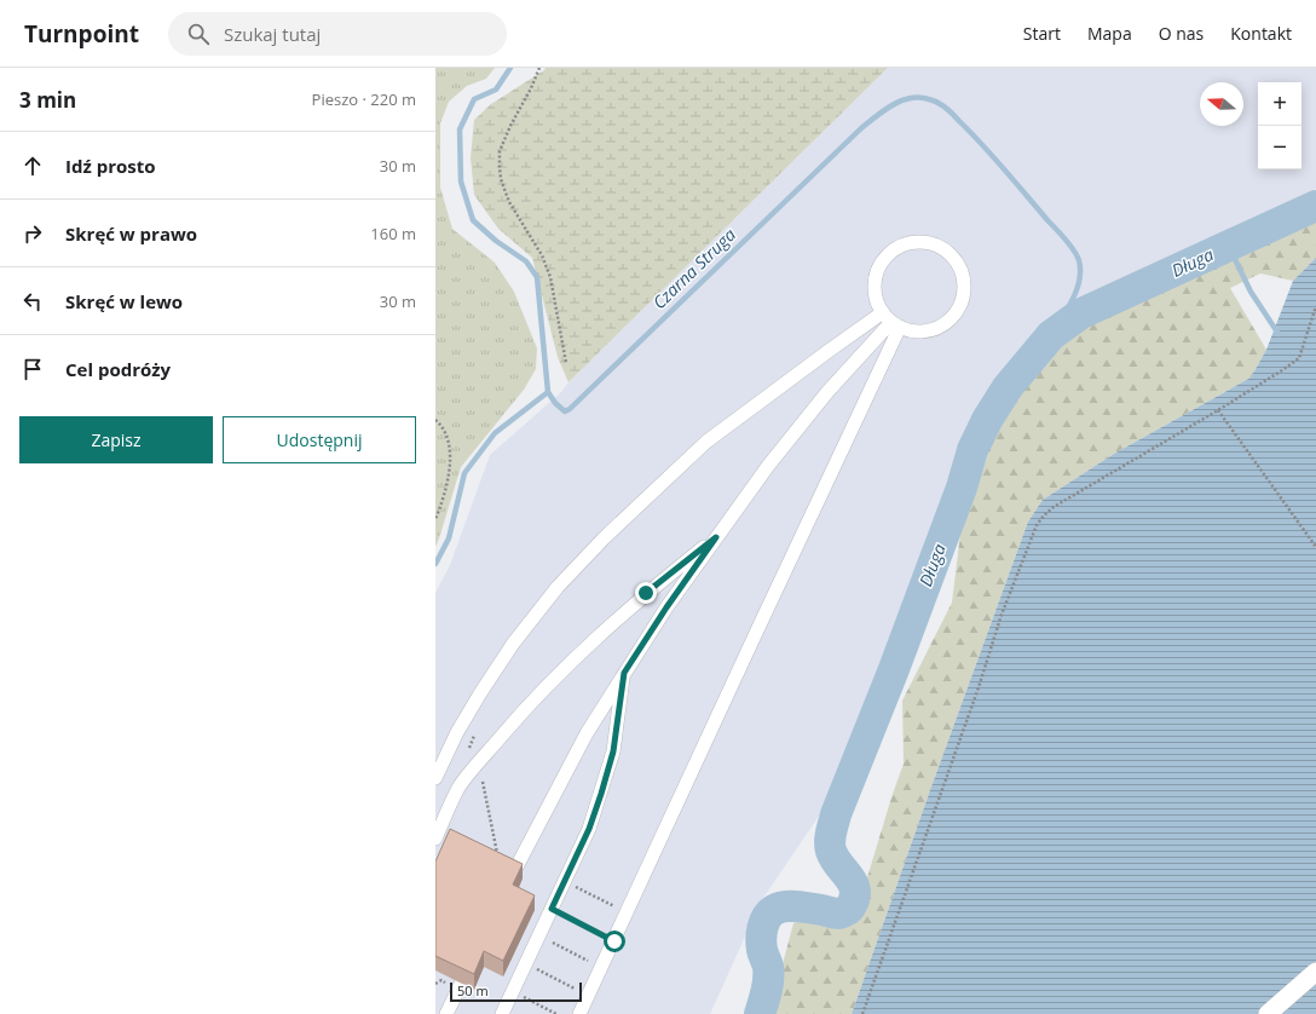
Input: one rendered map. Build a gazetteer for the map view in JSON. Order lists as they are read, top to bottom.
{
  "water": ["Długa", "Czarna Struga"],
  "scale_bar": "50 m",
  "north": "left",
  "page": {
    "header": "Turnpoint",
    "search": "Szukaj tutaj",
    "nav": [
      "Start",
      "Mapa",
      "O nas",
      "Kontakt"
    ],
    "heading": ["3 min", "Pieszo · 220 m"],
    "map_buttons": ["+", "−"],
    "list": [
      ["Idź prosto", "30 m"],
      ["Skręć w prawo", "160 m"],
      ["Skręć w lewo", "30 m"],
      "Cel podróży"
    ],
    "buttons": ["Zapisz", "Udostępnij"],
    "scale": "50 m"
  }
}
